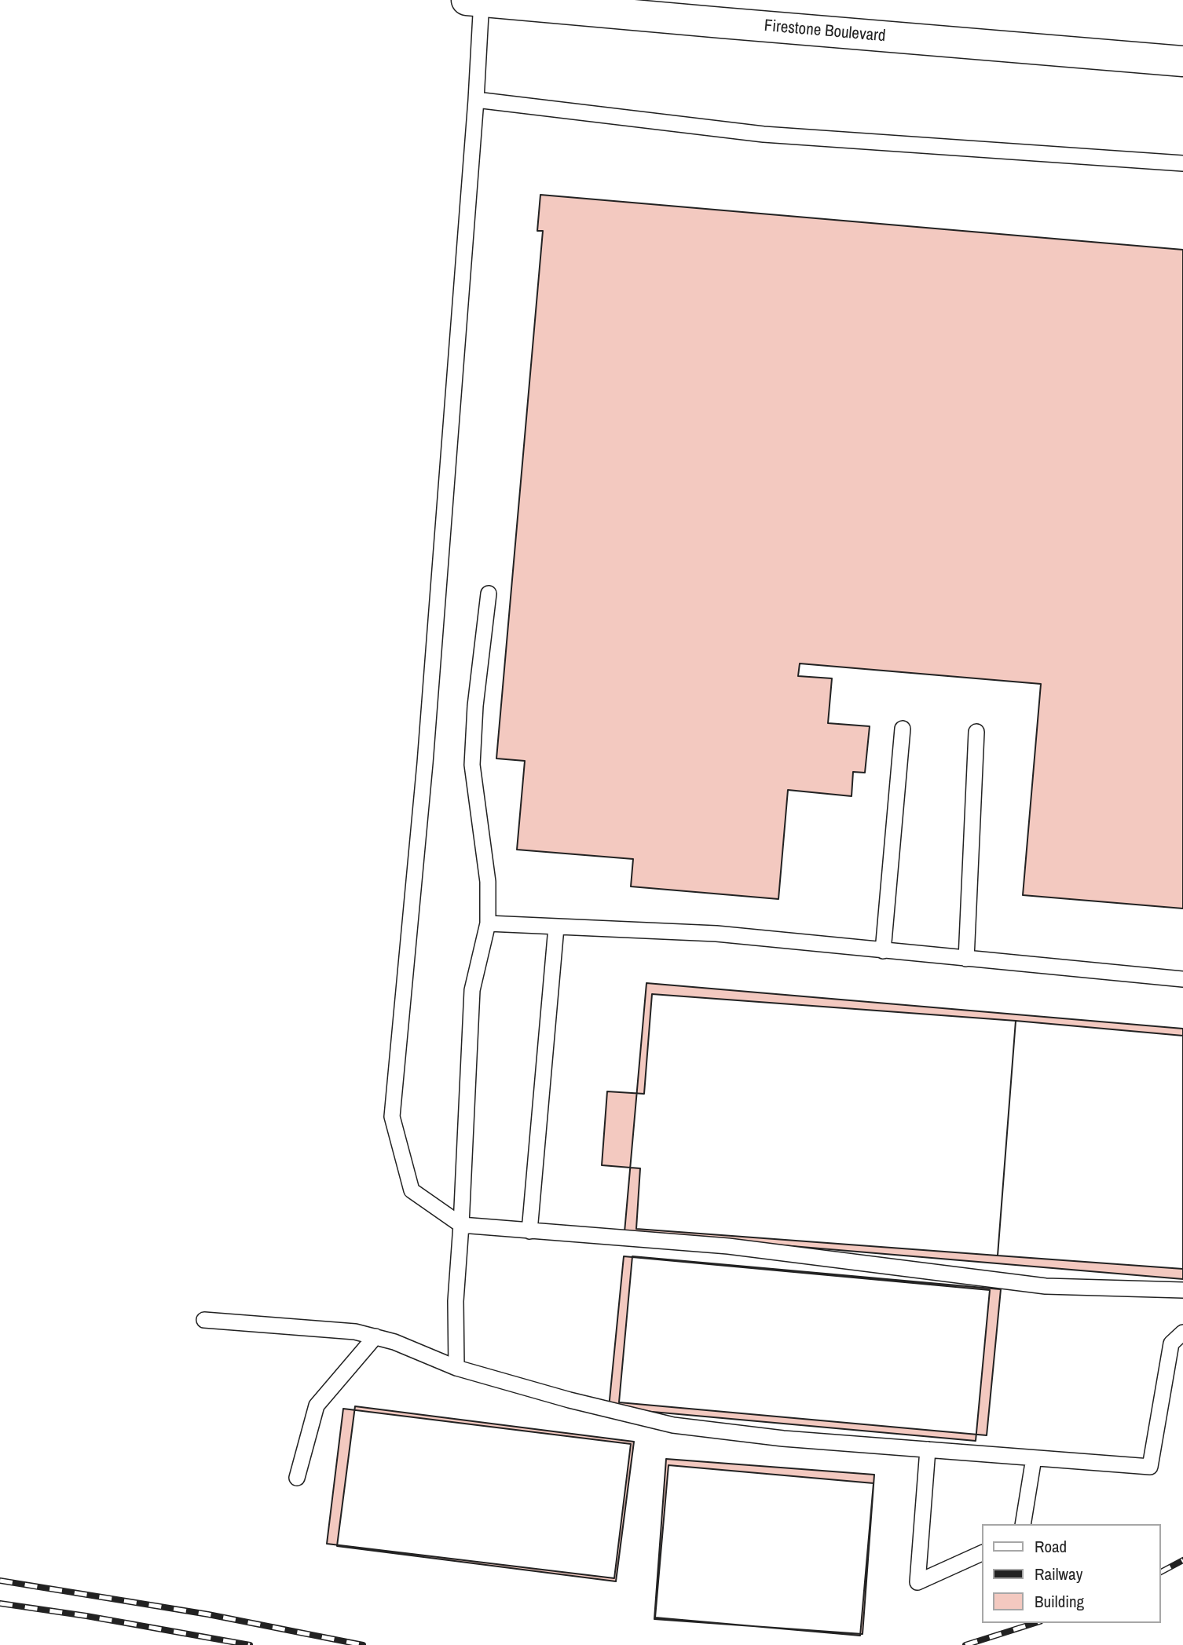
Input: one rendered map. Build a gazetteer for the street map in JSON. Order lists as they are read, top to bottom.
{
  "streets": {
    "main road": ["Firestone Boulevard"]
  },
  "legend": ["Road", "Railway", "Building"]
}
